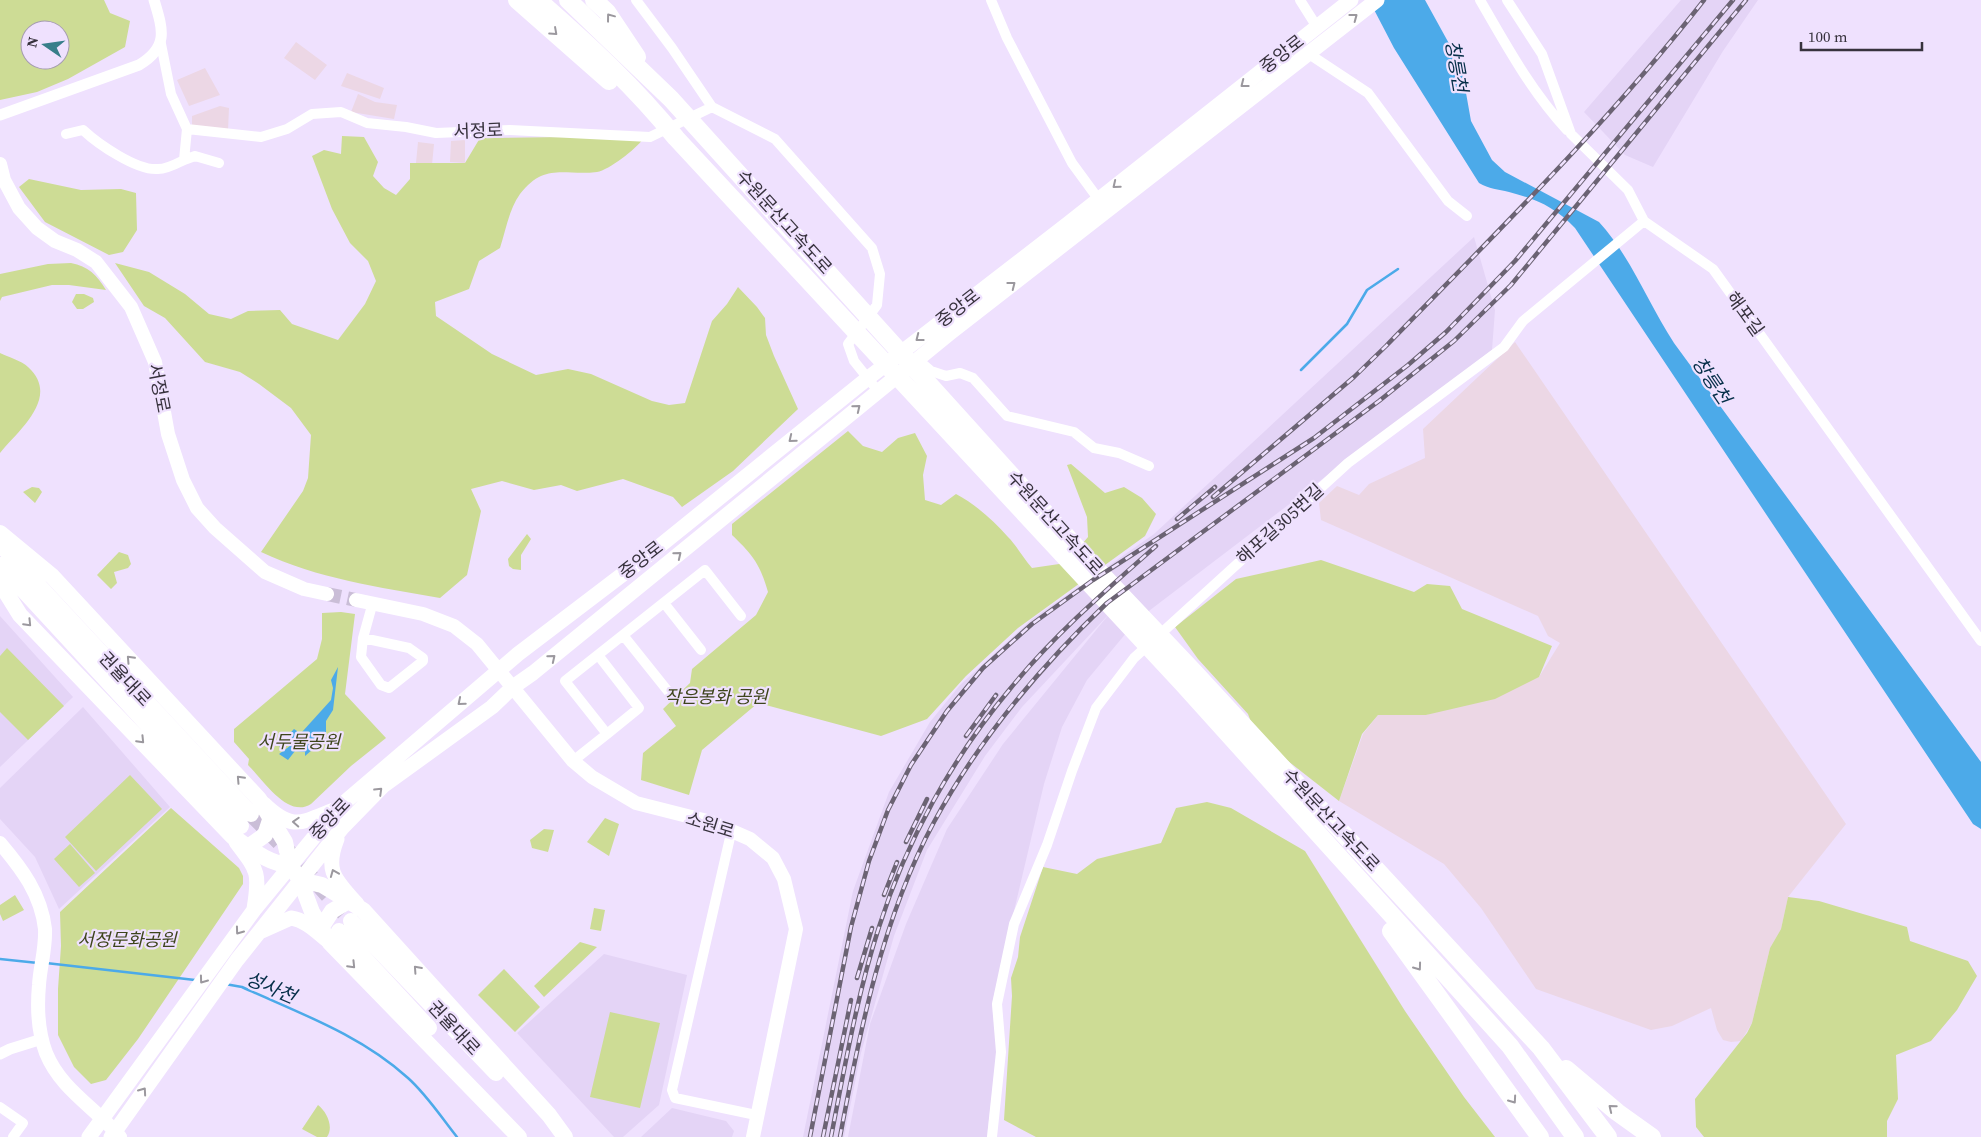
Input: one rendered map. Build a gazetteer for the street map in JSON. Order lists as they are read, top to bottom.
{
  "streets": {
    "highway": ["수원문산고속도로", "권율대로"],
    "main road": ["중앙로", "서정로", "소원로"],
    "street": ["해포길", "해포길305번길"]
  },
  "crossings": [
    ["중앙로", "소원로"],
    ["해포길", "해포길305번길"]
  ],
  "water": ["창릉천", "성사천"],
  "parks": ["작은봉화 공원", "서두물공원", "서정문화공원"],
  "scale_bar": "100 m",
  "north": "left"
}
